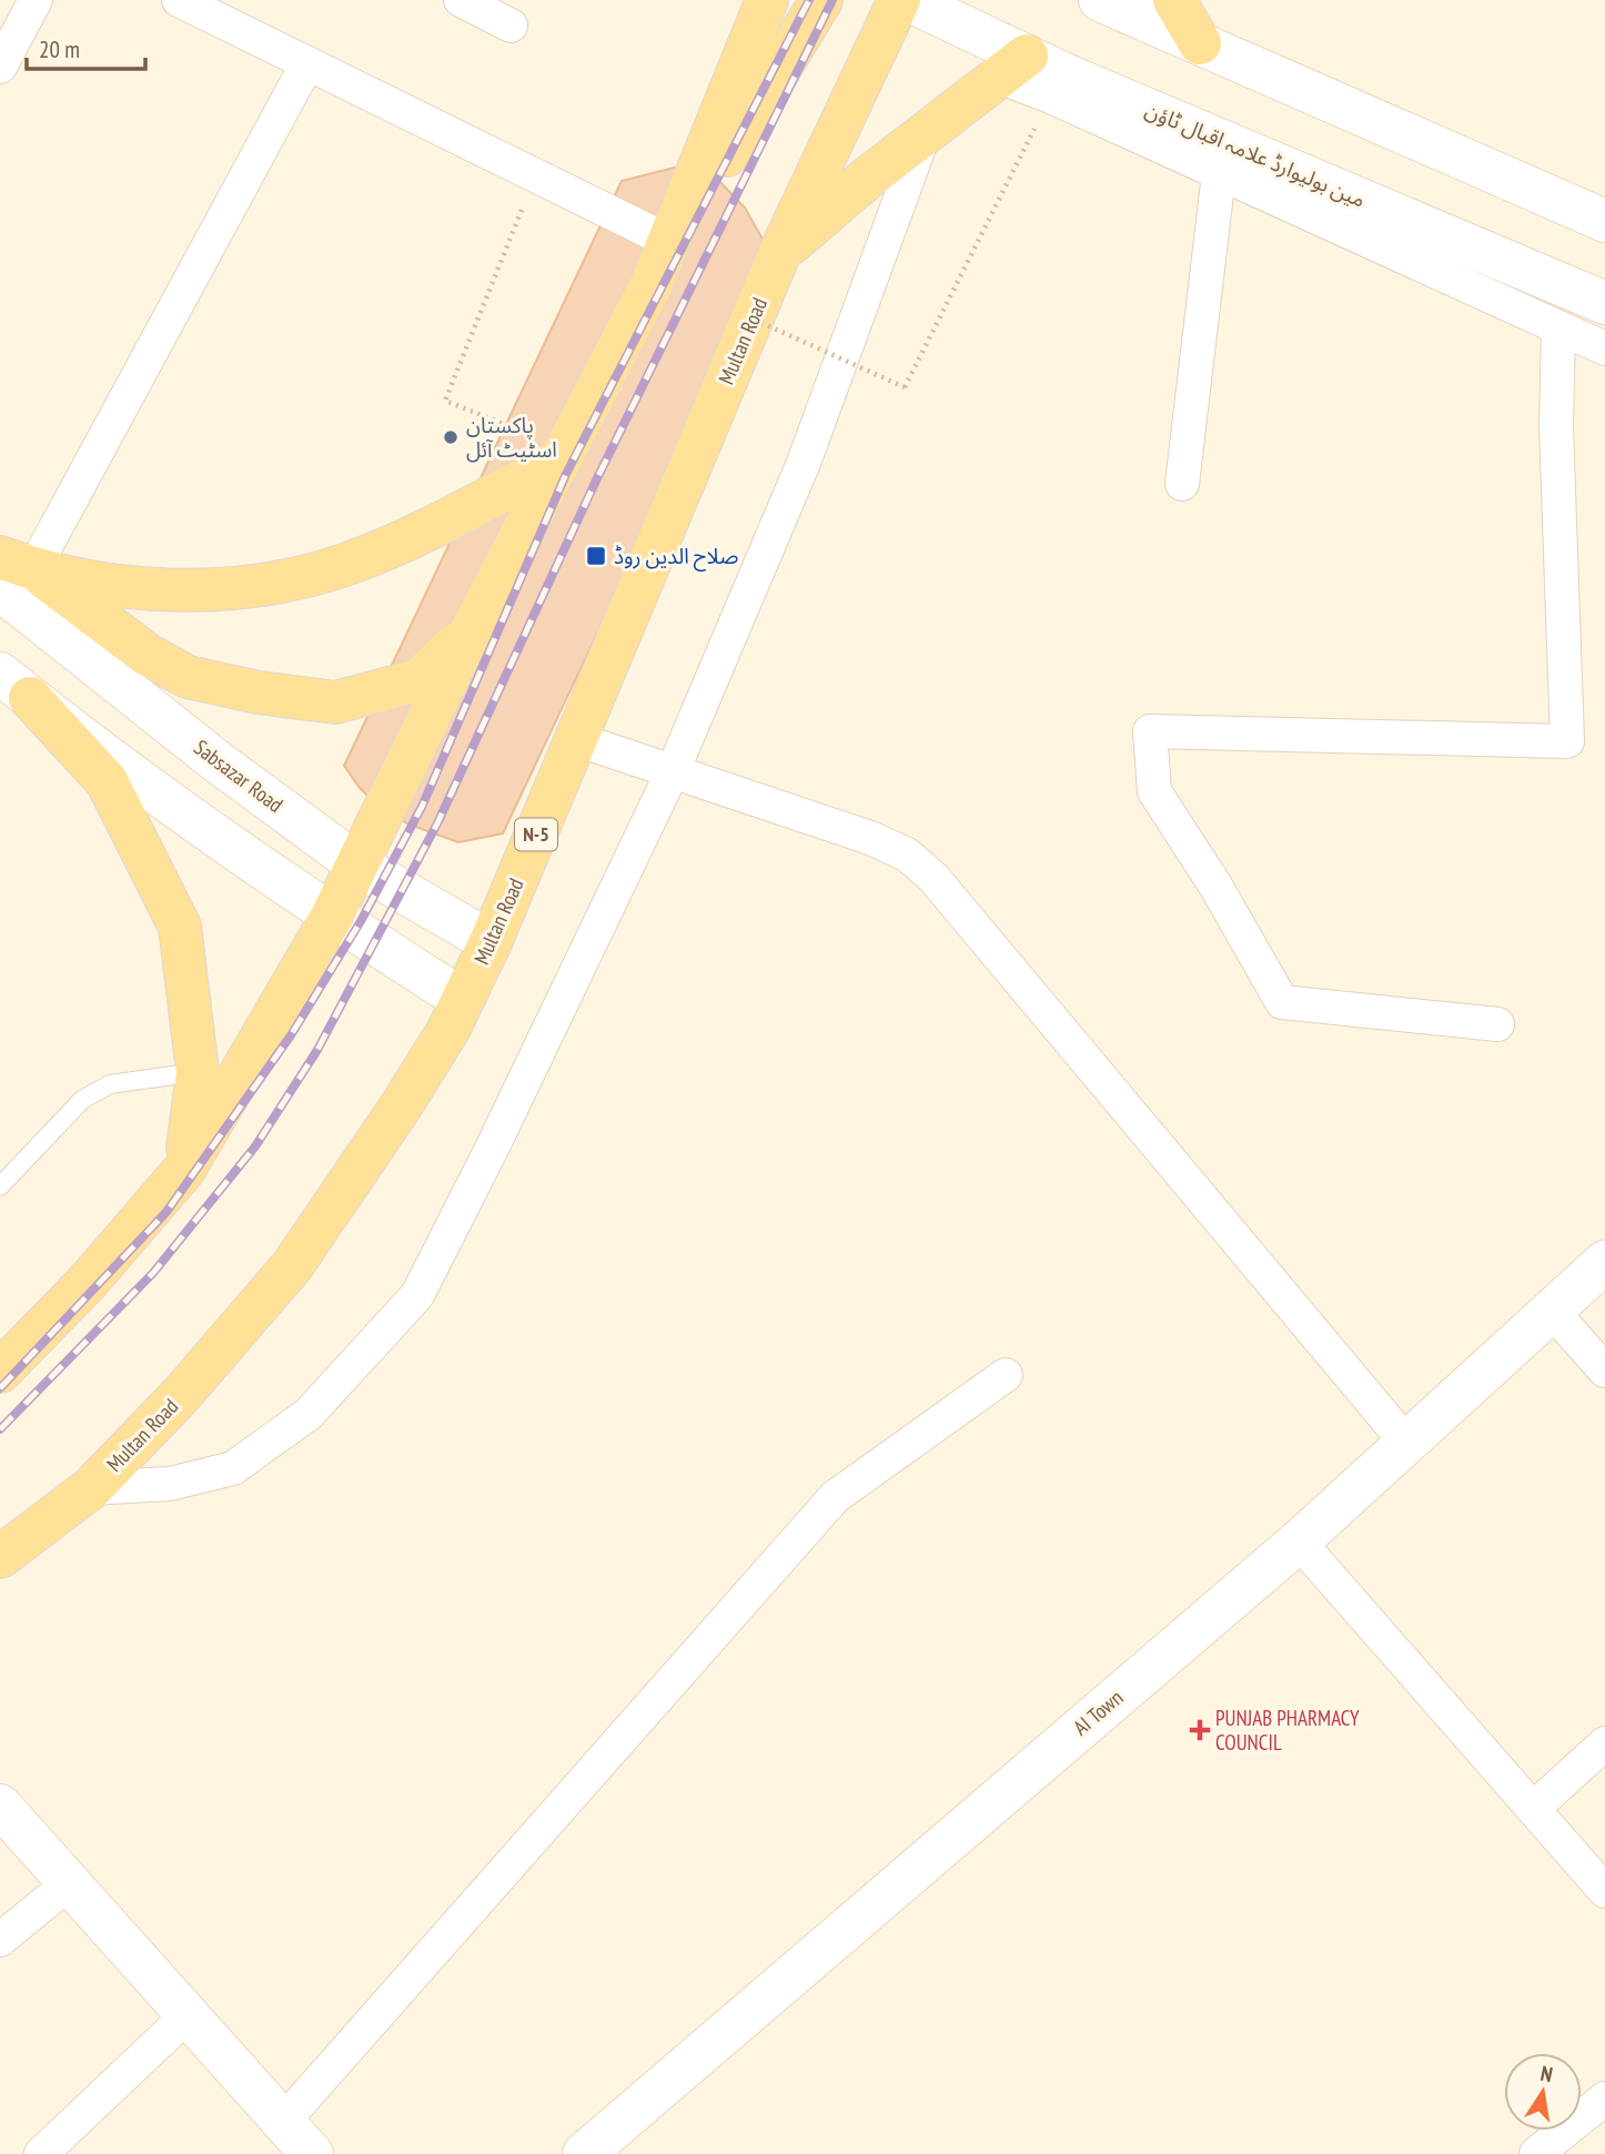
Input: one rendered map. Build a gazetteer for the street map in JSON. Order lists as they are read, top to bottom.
{
  "streets": {
    "main road": [
      "مین بولیوارڈ علامہ اقبال ٹاؤن",
      "Multan Road",
      "Sabsazar Road",
      "N-5",
      "AI Town"
    ]
  },
  "crossings": [
    ["Multan Road", "Sabsazar Road"]
  ],
  "places": {
    "other": ["پاکستان اسٹیٹ آئل"],
    "transit": ["صلاح الدین روڈ"],
    "health": ["PUNJAB PHARMACY COUNCIL"]
  },
  "scale_bar": "20 m",
  "north": "top"
}
